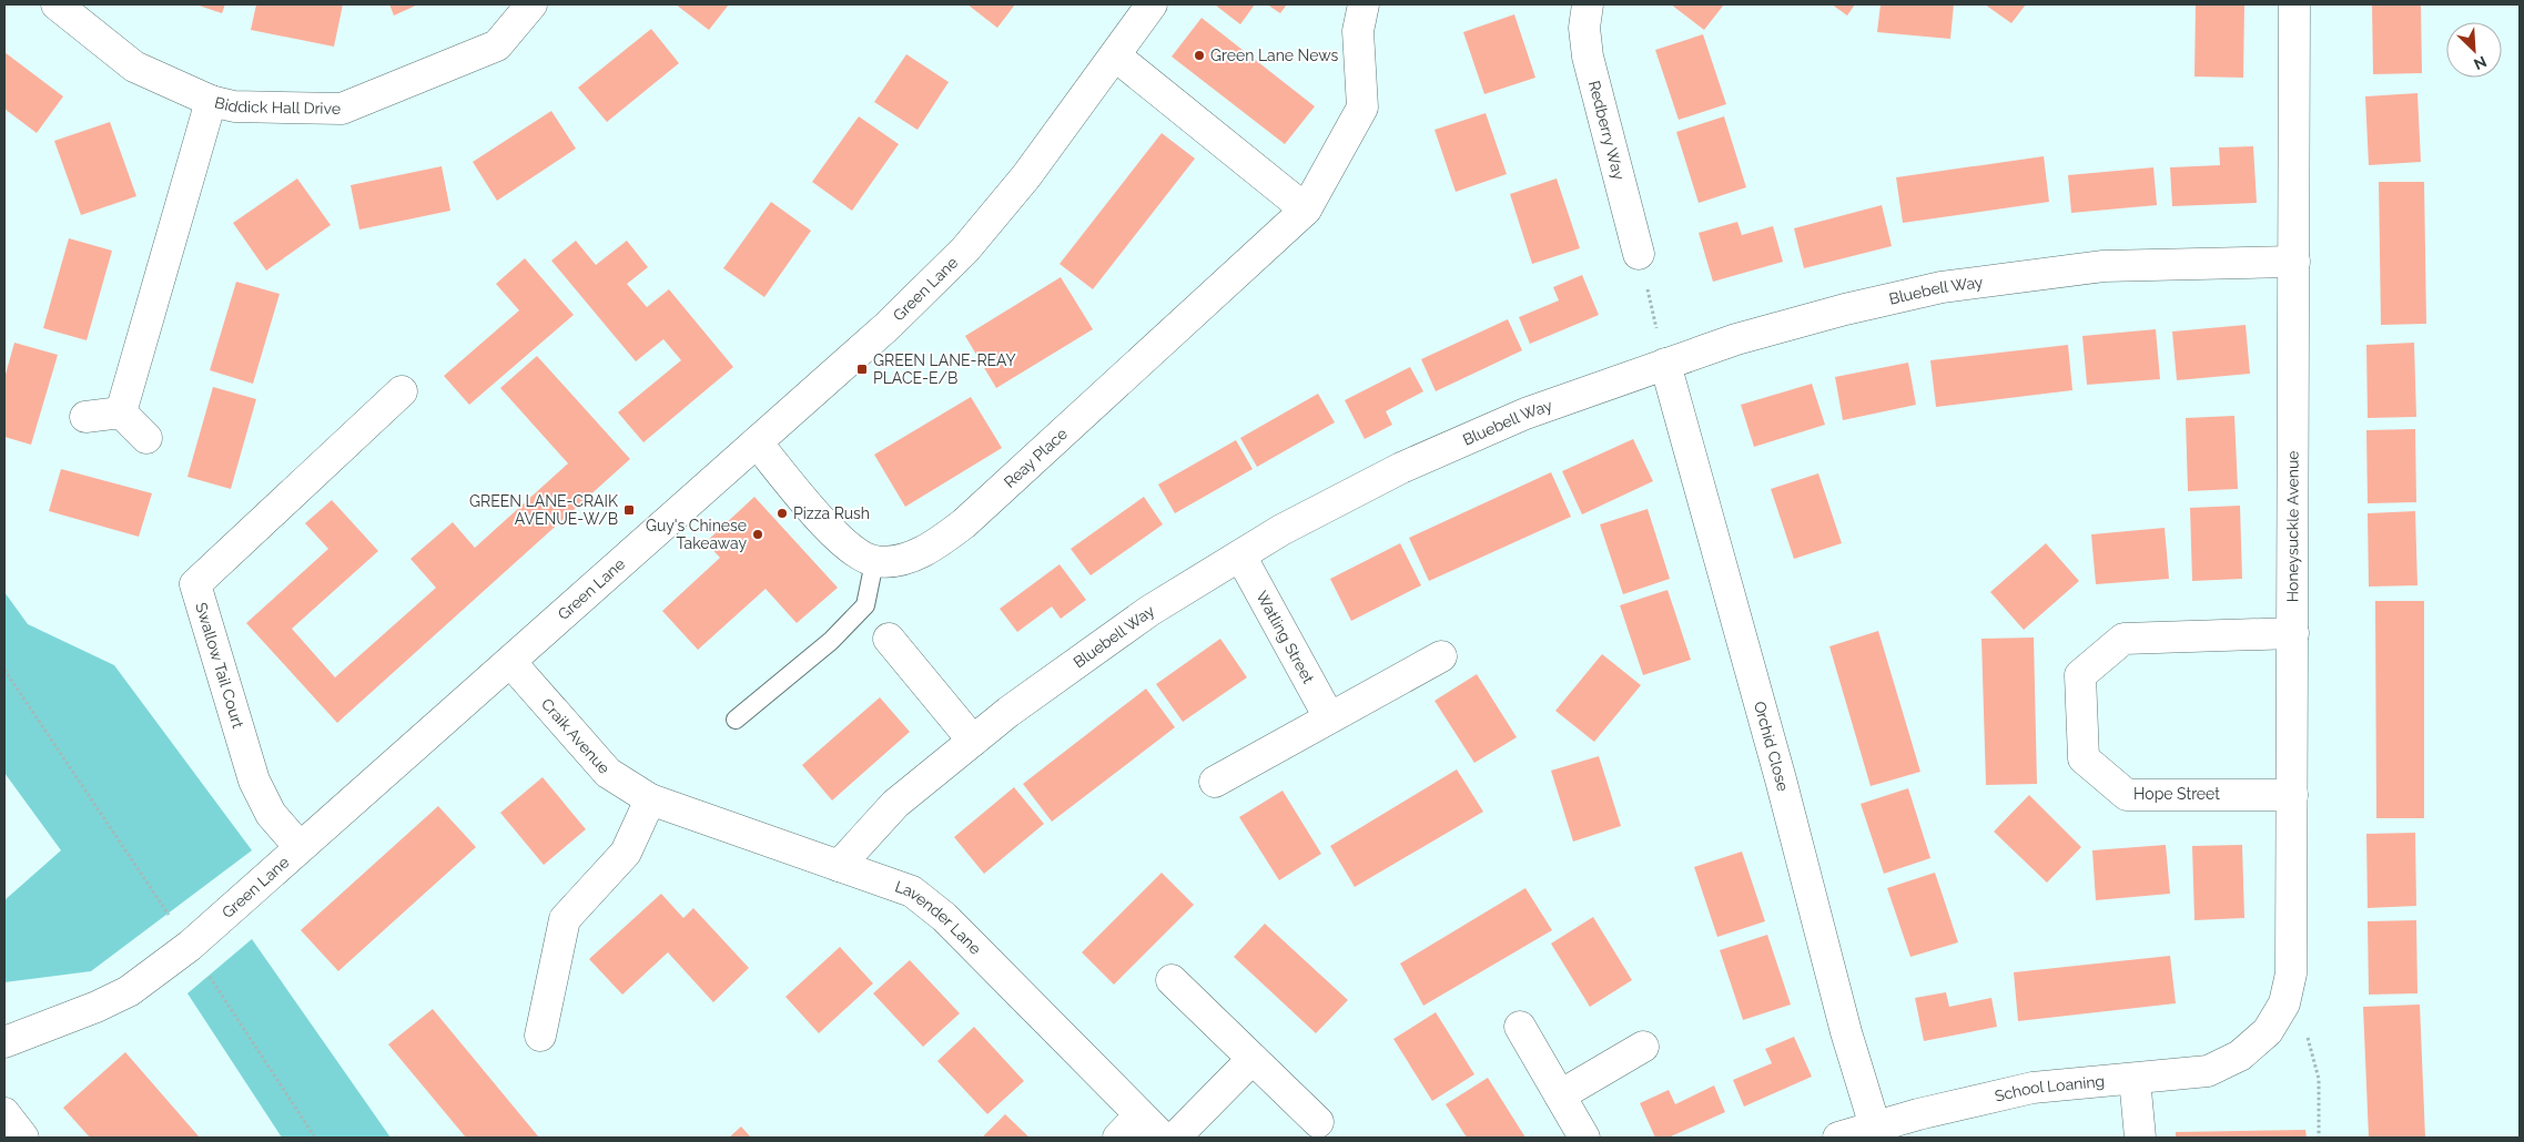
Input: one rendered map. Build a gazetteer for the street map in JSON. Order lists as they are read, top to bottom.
{
  "streets": {
    "street": [
      "Biddick Hall Drive",
      "Redberry Way",
      "Green Lane",
      "Bluebell Way",
      "Reay Place",
      "Honeysuckle Avenue",
      "Watling Street",
      "Swallow Tail Court",
      "Craik Avenue",
      "Orchid Close",
      "Hope Street",
      "Lavender Lane",
      "School Loaning"
    ]
  },
  "crossings": [
    ["Green Lane", "Swallow Tail Court"],
    ["Green Lane", "Craik Avenue"],
    ["Bluebell Way", "Honeysuckle Avenue"],
    ["Bluebell Way", "Watling Street"],
    ["Bluebell Way", "Orchid Close"],
    ["Bluebell Way", "Lavender Lane"],
    ["Honeysuckle Avenue", "Hope Street"],
    ["Honeysuckle Avenue", "School Loaning"],
    ["Craik Avenue", "Lavender Lane"],
    ["Orchid Close", "School Loaning"]
  ],
  "places": {
    "other": ["Green Lane News", "Pizza Rush", "Guy's Chinese Takeaway"],
    "transit": ["GREEN LANE-REAY PLACE-E/B", "GREEN LANE-CRAIK AVENUE-W/B"]
  },
  "north": "bottom right"
}
